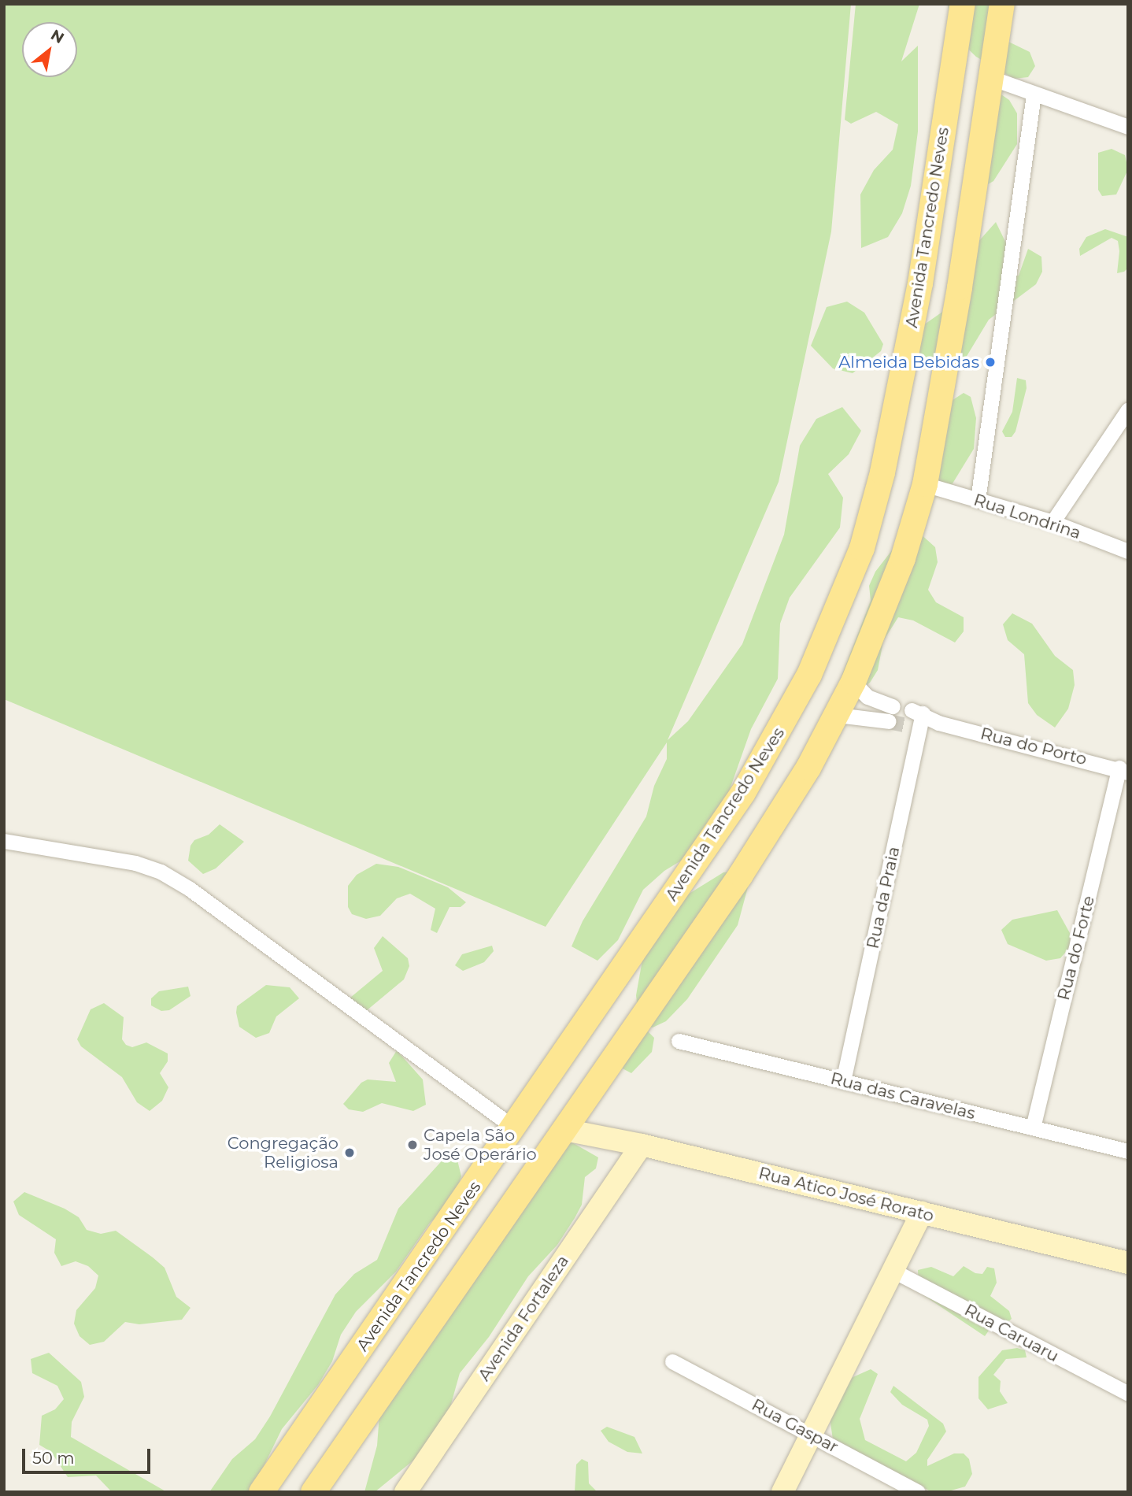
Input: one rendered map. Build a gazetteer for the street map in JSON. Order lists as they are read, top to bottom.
{
  "streets": {
    "main road": ["Avenida Tancredo Neves"],
    "street": [
      "Rua Londrina",
      "Rua do Porto",
      "Rua da Praia",
      "Rua do Forte",
      "Rua das Caravelas",
      "Rua Atico José Rorato",
      "Avenida Fortaleza",
      "Rua Caruaru",
      "Rua Gaspar"
    ]
  },
  "crossings": [
    ["Rua do Porto", "Rua da Praia"],
    ["Rua do Porto", "Rua do Forte"],
    ["Rua da Praia", "Rua das Caravelas"],
    ["Rua do Forte", "Rua das Caravelas"],
    ["Rua Atico José Rorato", "Avenida Fortaleza"]
  ],
  "places": ["Almeida Bebidas", "Capela São José Operário", "Congregação Religiosa"],
  "scale_bar": "50 m",
  "north": "top right"
}
